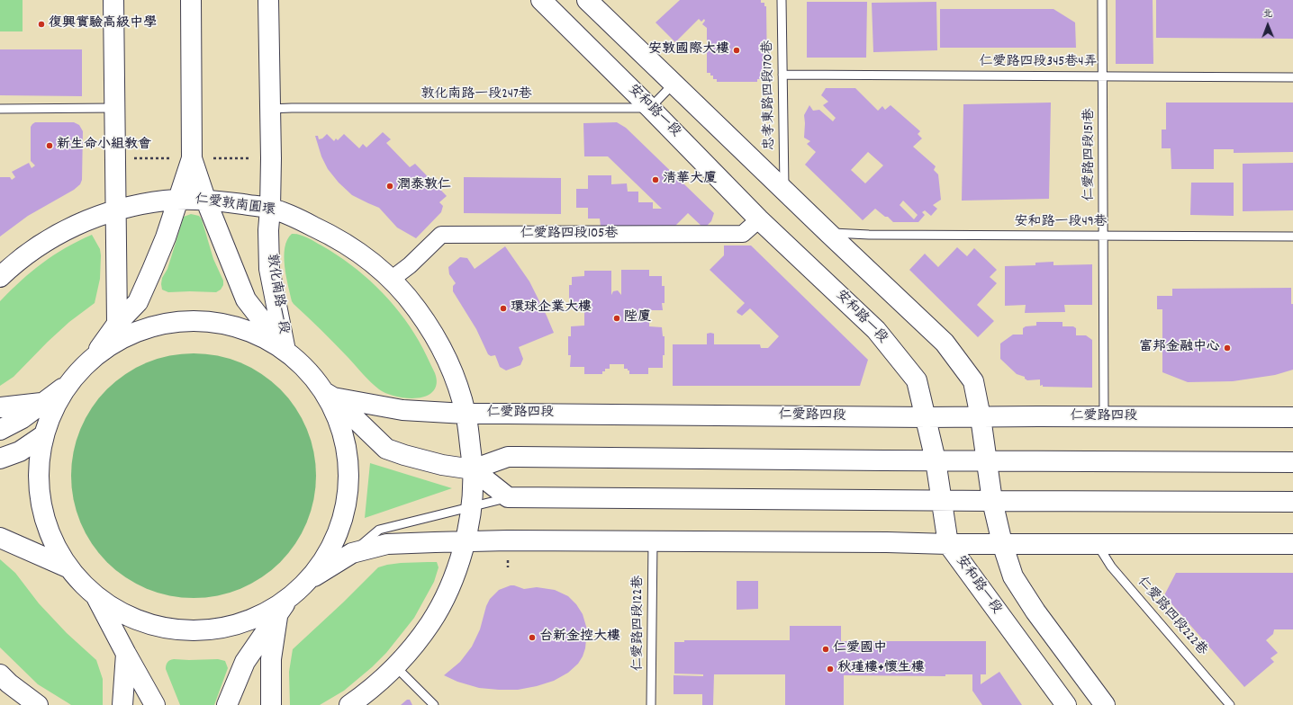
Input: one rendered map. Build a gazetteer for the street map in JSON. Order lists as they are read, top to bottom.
{
  "streets": {
    "main road": [
      "安和路一段",
      "仁愛敦南圓環",
      "敦化南路一段",
      "仁愛路四段"
    ],
    "street": ["仁愛路四段105巷"],
    "lane": [
      "仁愛路四段345巷4弄",
      "敦化南路一段247巷",
      "忠孝東路四段170巷",
      "仁愛路四段151巷",
      "安和路一段49巷",
      "仁愛路四段222巷",
      "仁愛路四段122巷"
    ]
  },
  "crossings": [
    ["仁愛路四段345巷4弄", "忠孝東路四段170巷"],
    ["仁愛路四段345巷4弄", "仁愛路四段151巷"],
    ["敦化南路一段247巷", "安和路一段"],
    ["敦化南路一段247巷", "敦化南路一段"],
    ["安和路一段", "仁愛路四段105巷"],
    ["安和路一段", "仁愛路四段"],
    ["仁愛路四段151巷", "安和路一段49巷"],
    ["仁愛路四段151巷", "仁愛路四段"],
    ["仁愛敦南圓環", "仁愛路四段105巷"],
    ["仁愛敦南圓環", "敦化南路一段"],
    ["仁愛敦南圓環", "仁愛路四段"]
  ],
  "places": [
    "復興實驗高級中學",
    "安敦國際大樓",
    "新生命小組教會",
    "清華大廈",
    "潤泰敦仁",
    "環球企業大樓",
    "陛廈",
    "富邦金融中心",
    "台新金控大樓",
    "仁愛國中",
    "秋瑾樓+懷生樓"
  ],
  "north": "top"
}
